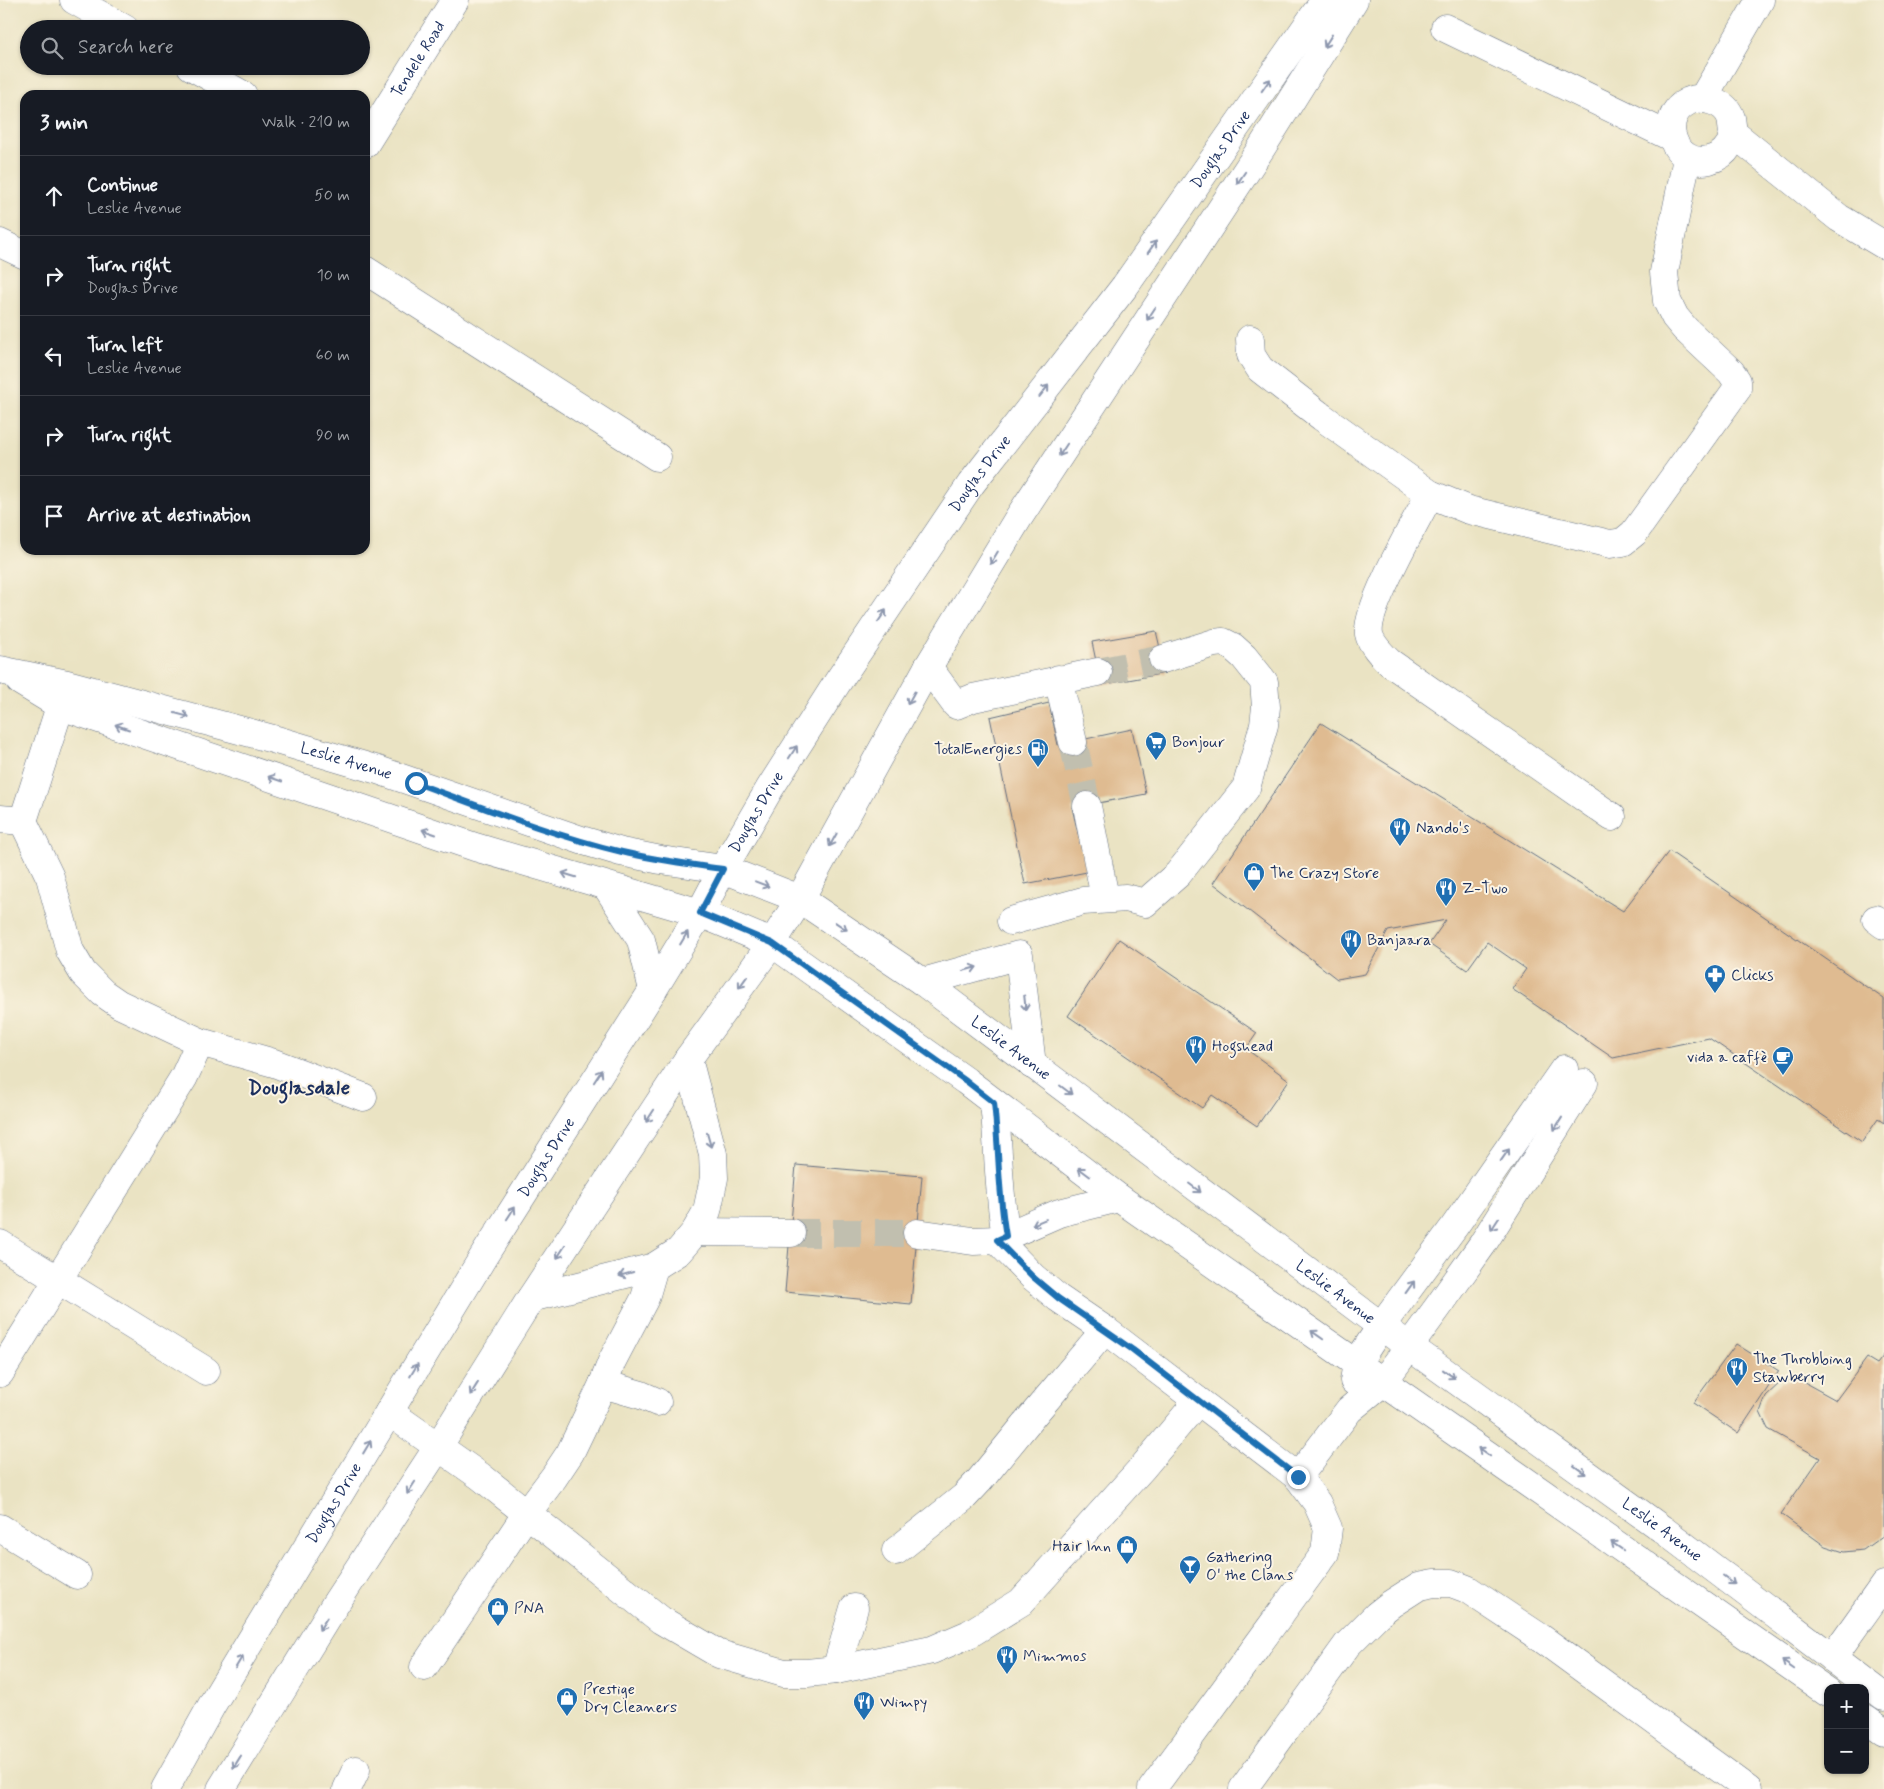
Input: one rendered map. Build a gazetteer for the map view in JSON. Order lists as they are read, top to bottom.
{
  "streets": {
    "street": ["Tendele Road", "Douglas Drive", "Leslie Avenue"]
  },
  "crossings": [
    ["Douglas Drive", "Leslie Avenue"]
  ],
  "districts": ["Douglasdale"],
  "places": {
    "supermarket": ["Bonjour"],
    "fuel station": ["TotalEnergies"],
    "restaurant": [
      "Nando's",
      "Z-Two",
      "Banjaara",
      "Hogshead",
      "The Throbbing Stawberry",
      "Mimmos",
      "Wimpy"
    ],
    "shop": [
      "The Crazy Store",
      "Hair Inn",
      "PNA",
      "Prestige Dry Cleaners"
    ],
    "pharmacy": ["Clicks"],
    "cafe": ["vida a caffè"],
    "bar": ["Gathering O' the Clans"]
  },
  "page": {
    "search": "Search here",
    "heading": ["3 min", "Walk · 210 m"],
    "list": [
      ["Continue", "Leslie Avenue", "50 m"],
      ["Turn right", "Douglas Drive", "10 m"],
      ["Turn left", "Leslie Avenue", "60 m"],
      ["Turn right", "90 m"],
      "Arrive at destination"
    ],
    "map_buttons": ["+", "−"]
  }
}
